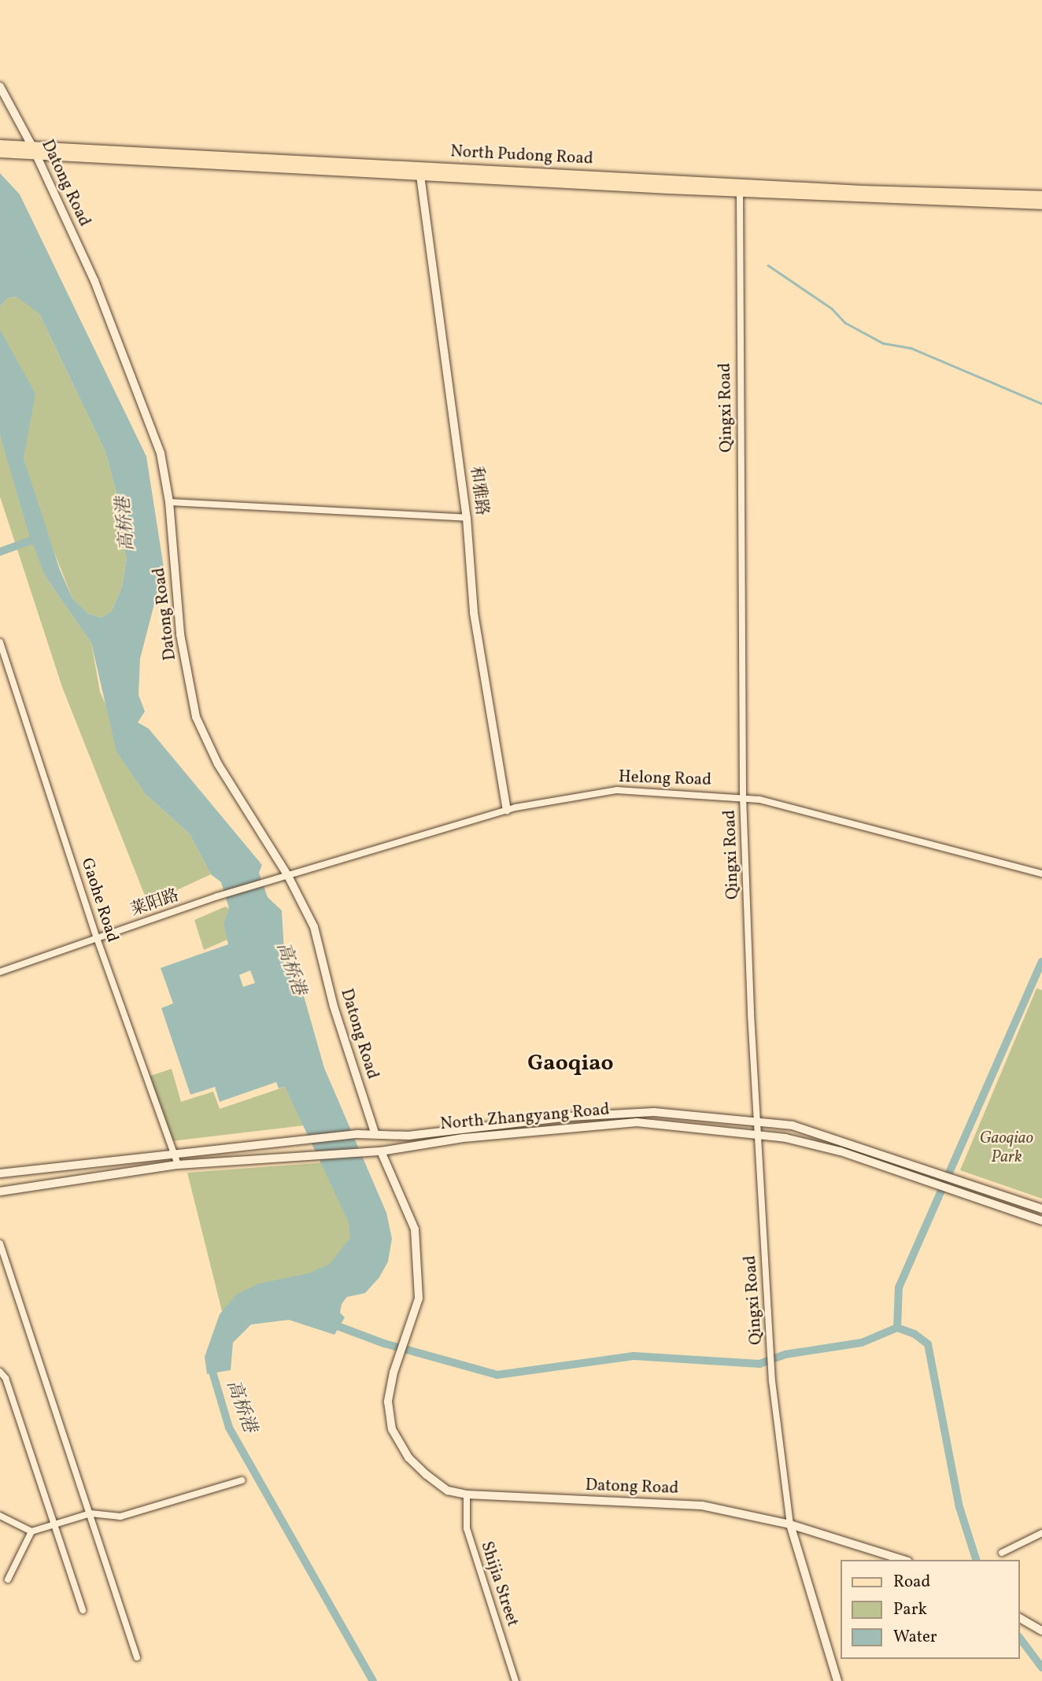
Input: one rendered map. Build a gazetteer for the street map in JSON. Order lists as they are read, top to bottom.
{
  "streets": {
    "main road": ["North Pudong Road", "North Zhangyang Road"],
    "street": [
      "Datong Road",
      "Qingxi Road",
      "和雅路",
      "Helong Road",
      "Gaohe Road",
      "莱阳路",
      "Shijia Street"
    ]
  },
  "crossings": [
    ["North Pudong Road", "Datong Road"],
    ["North Pudong Road", "Qingxi Road"],
    ["North Pudong Road", "和雅路"],
    ["Datong Road", "Qingxi Road"],
    ["Datong Road", "Helong Road"],
    ["Datong Road", "莱阳路"],
    ["Datong Road", "North Zhangyang Road"],
    ["Datong Road", "Shijia Street"],
    ["Qingxi Road", "Helong Road"],
    ["Qingxi Road", "North Zhangyang Road"],
    ["和雅路", "Helong Road"],
    ["Helong Road", "莱阳路"],
    ["Gaohe Road", "莱阳路"],
    ["Gaohe Road", "North Zhangyang Road"]
  ],
  "districts": ["Gaoqiao"],
  "water": ["高桥港"],
  "parks": ["Gaoqiao Park"],
  "legend": ["Road", "Park", "Water"]
}
